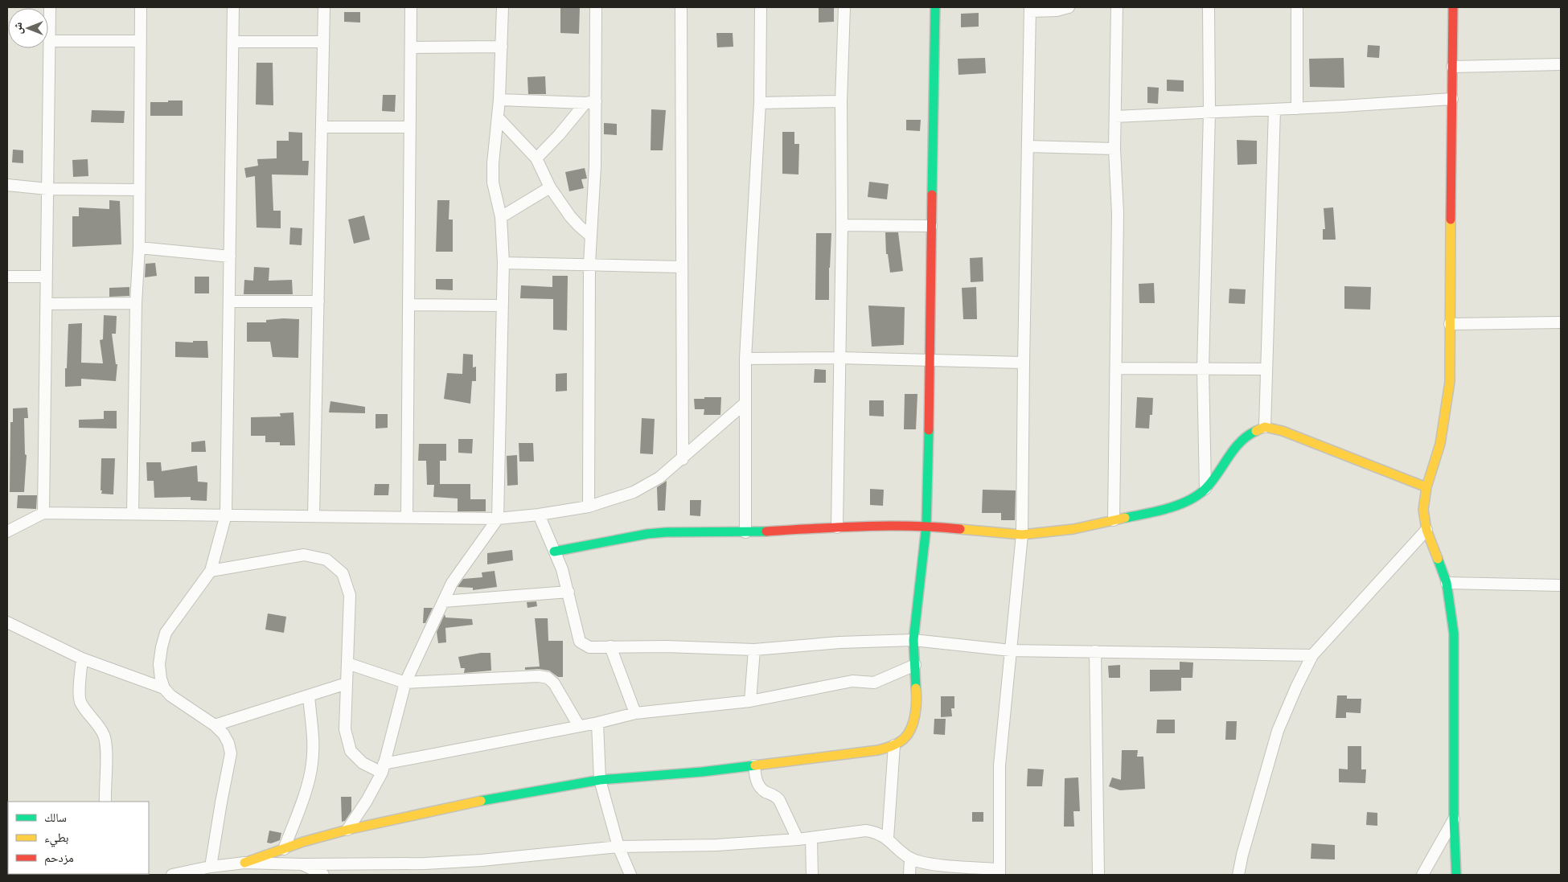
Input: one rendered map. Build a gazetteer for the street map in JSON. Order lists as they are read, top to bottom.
{
  "legend": ["سالك", "بطيء", "مزدحم"],
  "north": "left"
}
